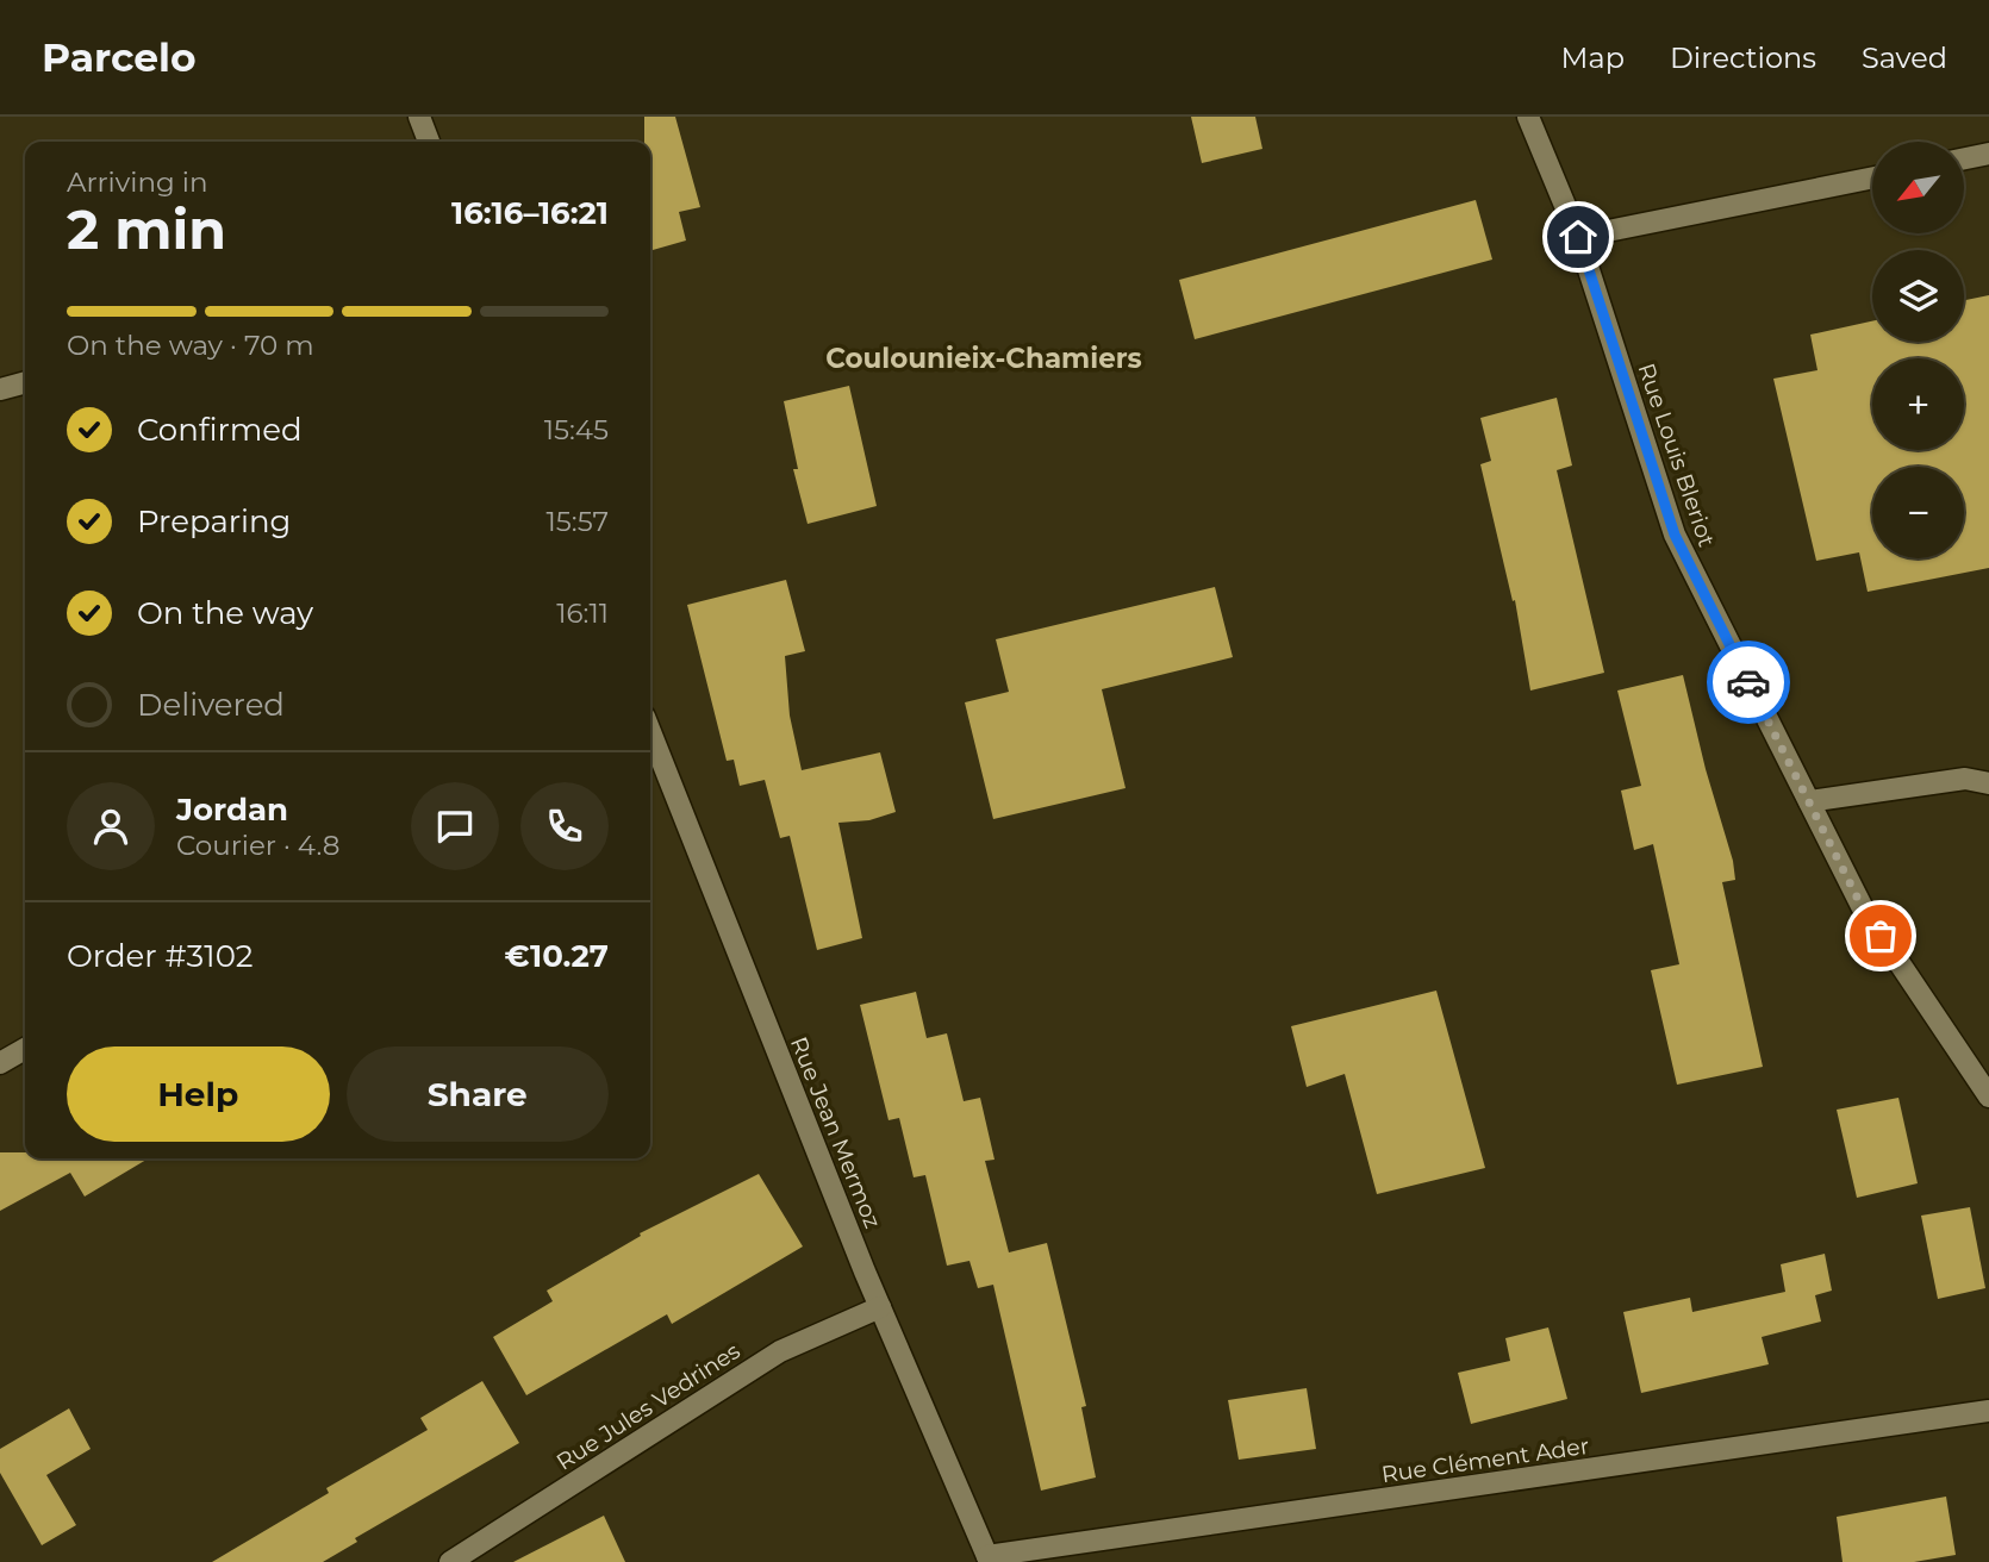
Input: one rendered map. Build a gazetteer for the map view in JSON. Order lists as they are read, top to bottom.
{
  "streets": {
    "street": [
      "Rue Louis Bleriot",
      "Rue Jean Mermoz",
      "Rue Jules Vedrines",
      "Rue Clément Ader"
    ]
  },
  "crossings": [
    ["Rue Jean Mermoz", "Rue Jules Vedrines"],
    ["Rue Jean Mermoz", "Rue Clément Ader"]
  ],
  "districts": ["Coulounieix-Chamiers"],
  "north": "bottom left",
  "page": {
    "header": "Parcelo",
    "nav": ["Map", "Directions", "Saved"],
    "map_buttons": ["+", "−"],
    "heading": ["2 min", "Arriving in", "16:16–16:21"],
    "panel": [
      "Jordan",
      "Courier · 4.8",
      "Order #3102",
      "€10.27"
    ],
    "bar": "On the way · 70 m",
    "list": [
      ["Confirmed", "15:45"],
      ["Preparing", "15:57"],
      ["On the way", "16:11"],
      "Delivered"
    ],
    "buttons": ["Help", "Share"]
  }
}
